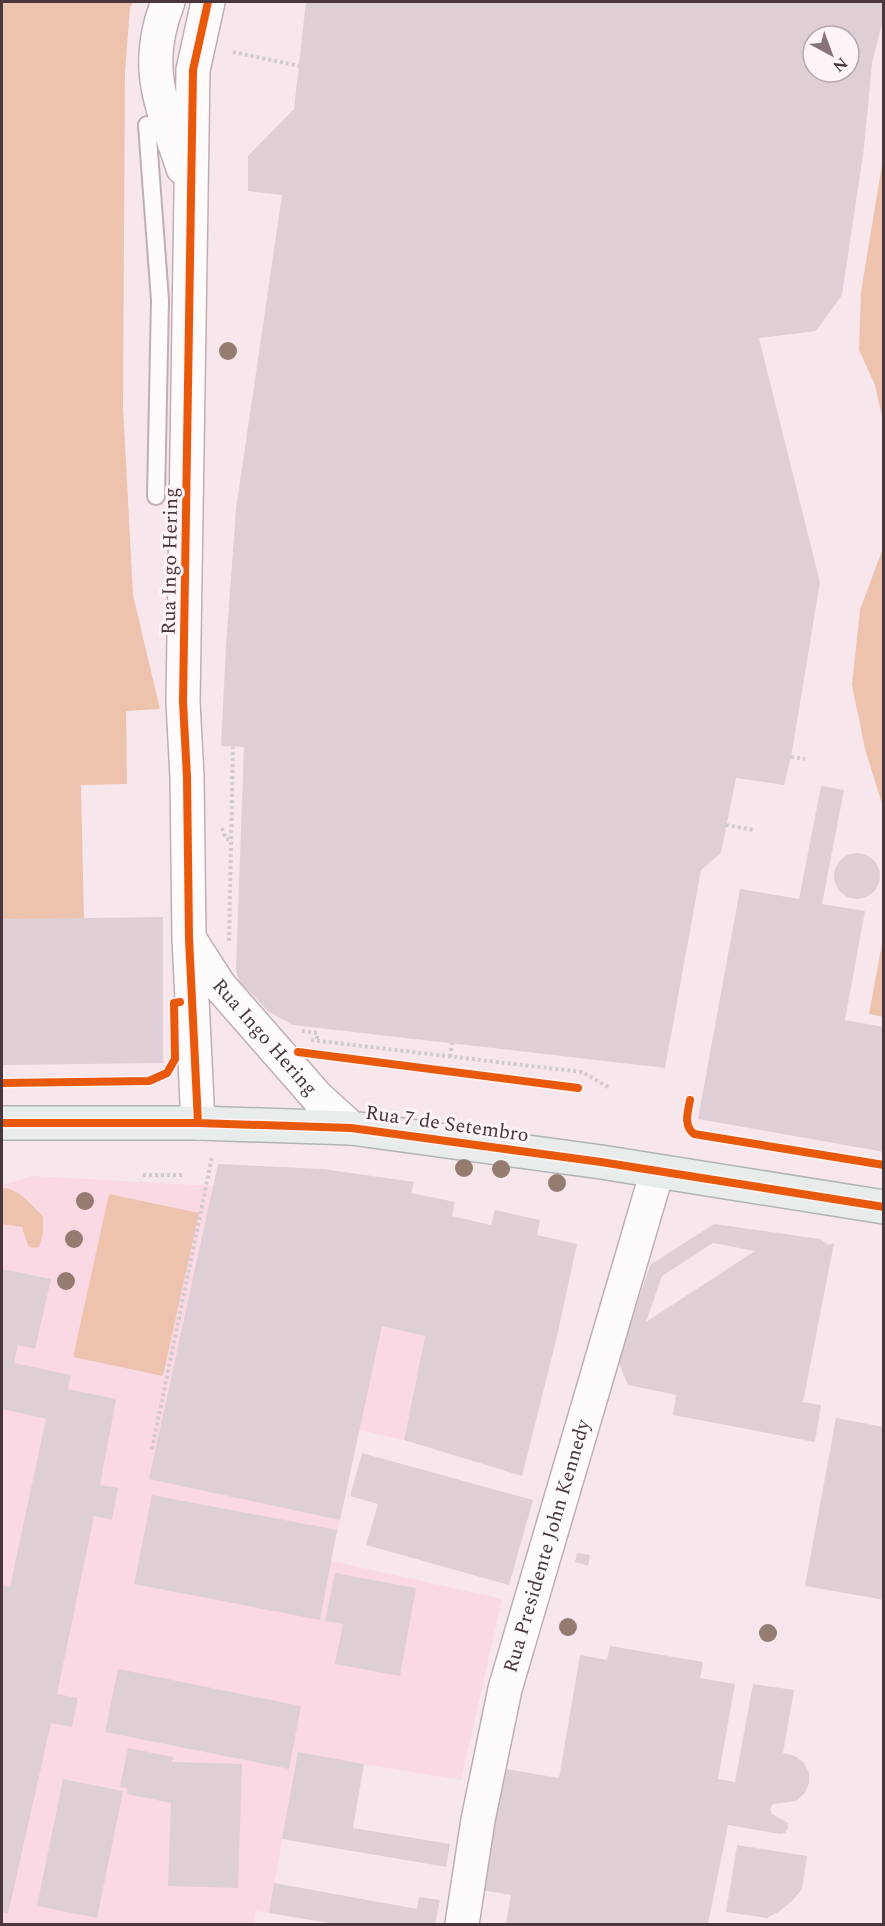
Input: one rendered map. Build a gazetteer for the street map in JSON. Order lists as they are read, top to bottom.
{
  "streets": {
    "main road": ["Rua 7 de Setembro"],
    "street": ["Rua Ingo Hering", "Rua Presidente John Kennedy"]
  },
  "crossings": [
    ["Rua Ingo Hering", "Rua 7 de Setembro"],
    ["Rua 7 de Setembro", "Rua Presidente John Kennedy"]
  ],
  "north": "bottom right"
}
